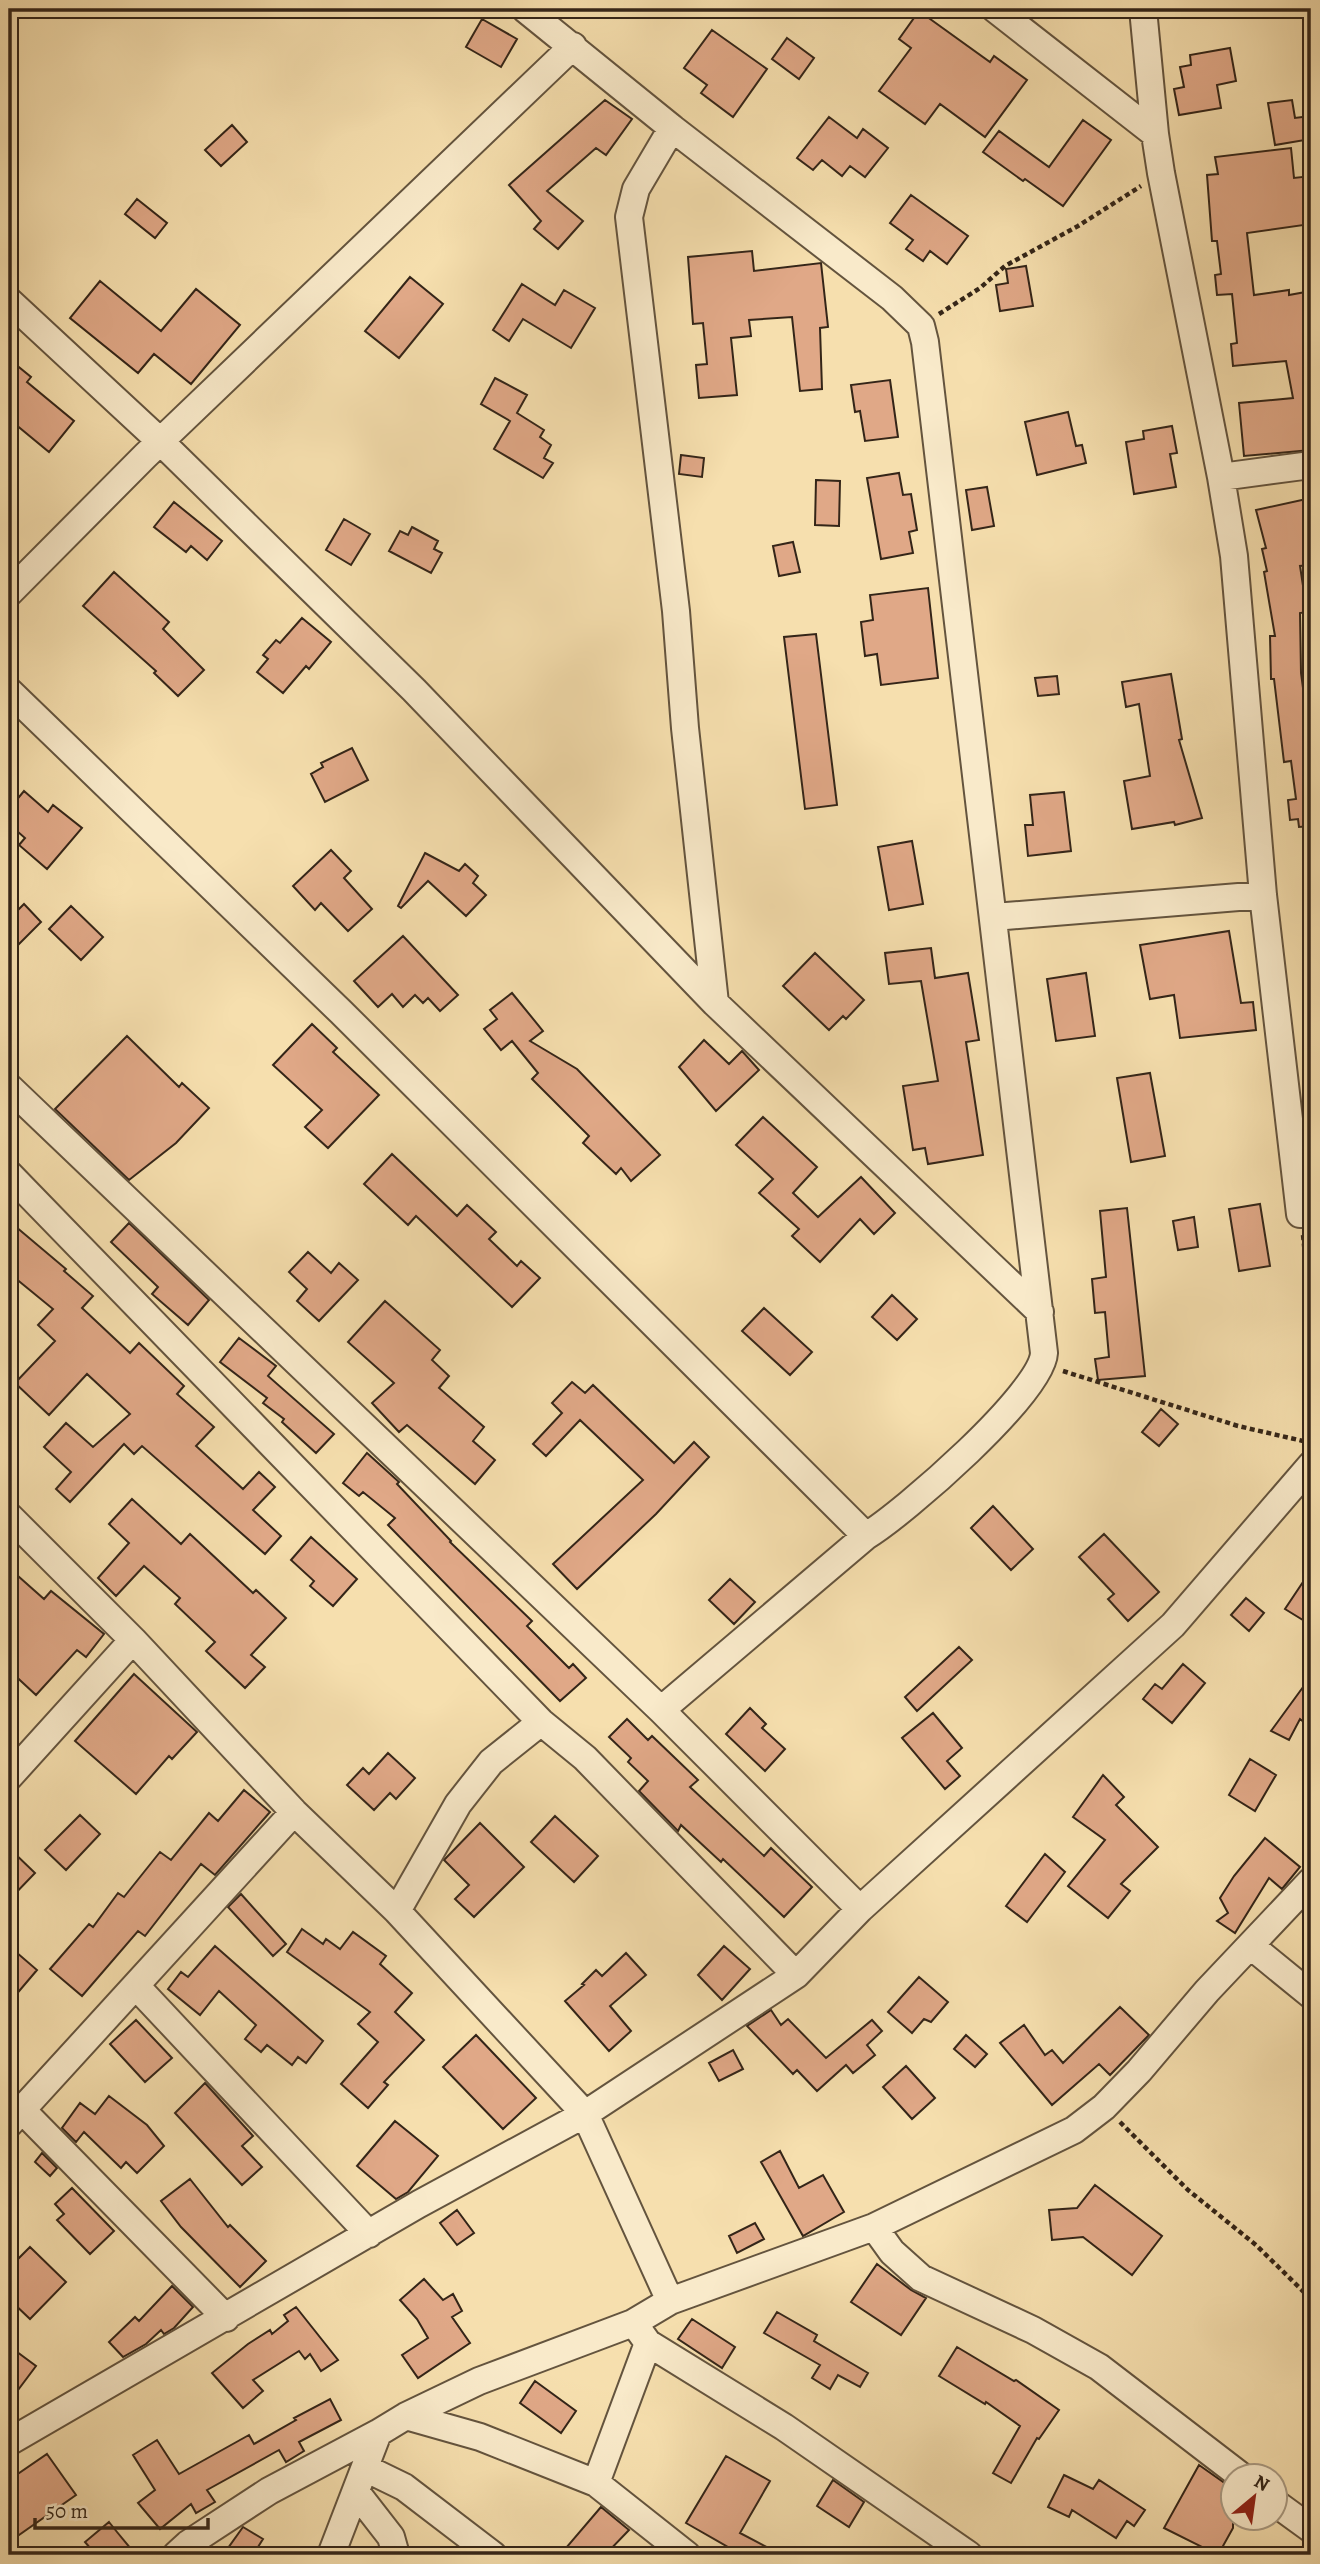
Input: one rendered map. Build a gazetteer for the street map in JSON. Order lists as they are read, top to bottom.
{
  "scale_bar": "50 m",
  "north": "top right"
}
